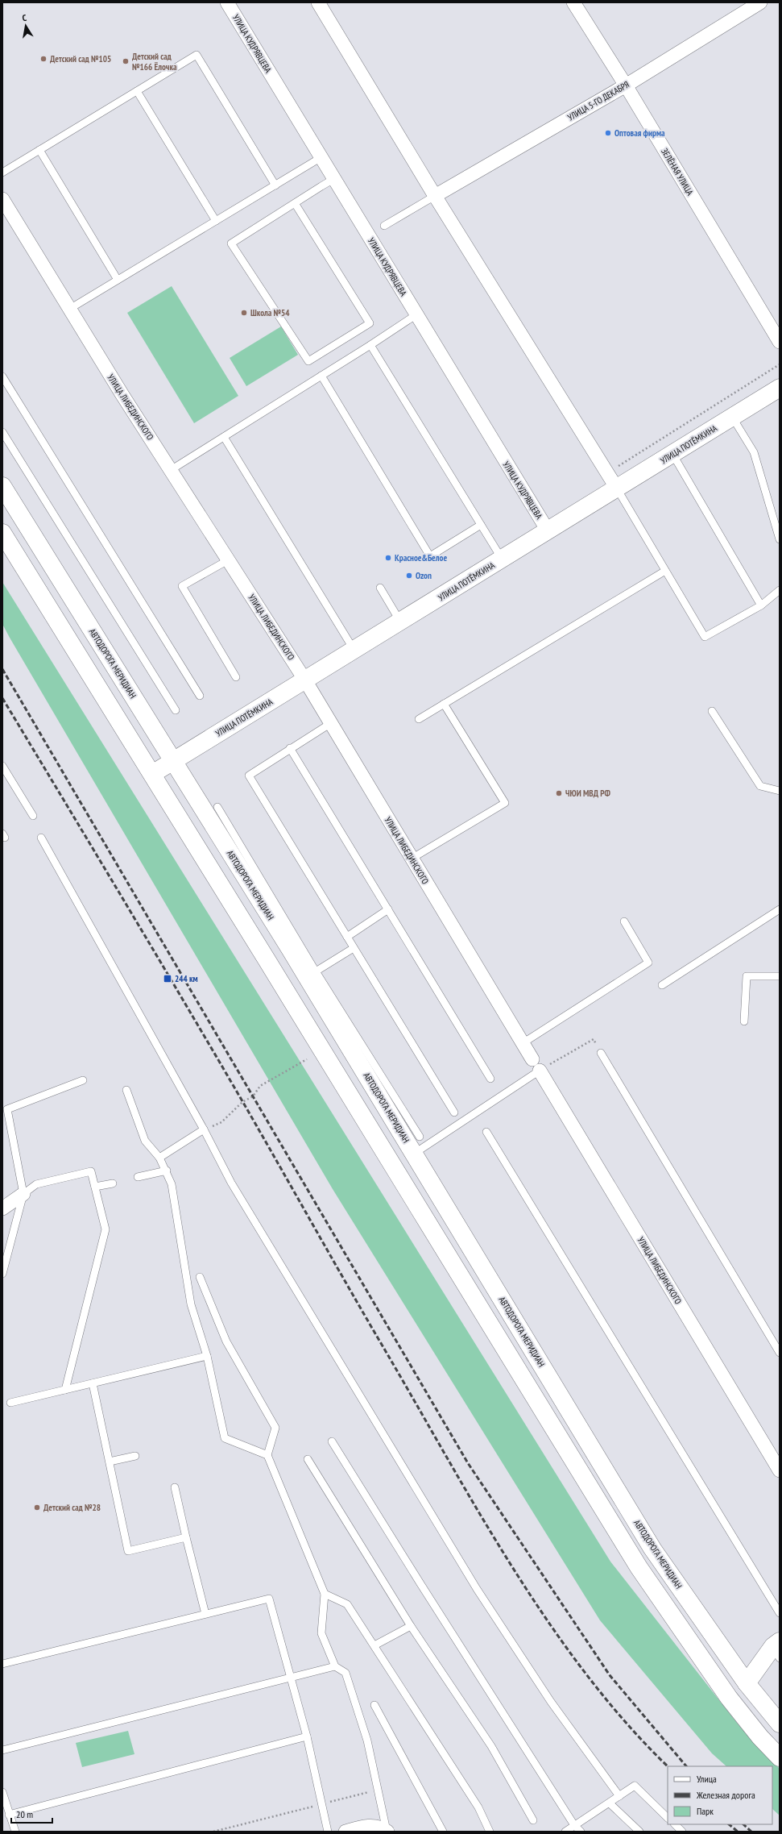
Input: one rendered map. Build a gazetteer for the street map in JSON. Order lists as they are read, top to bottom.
{
  "streets": {
    "main road": ["УЛИЦА ПОТЁМКИНА", "АВТОДОРОГА МЕРИДИАН"],
    "street": [
      "УЛИЦА КУДРЯВЦЕВА",
      "УЛИЦА 5-ГО ДЕКАБРЯ",
      "ЗЕЛЁНАЯ УЛИЦА",
      "УЛИЦА ЛИБЕДИНСКОГО"
    ]
  },
  "crossings": [
    ["УЛИЦА КУДРЯВЦЕВА", "УЛИЦА ПОТЁМКИНА"],
    ["УЛИЦА 5-ГО ДЕКАБРЯ", "ЗЕЛЁНАЯ УЛИЦА"],
    ["УЛИЦА ЛИБЕДИНСКОГО", "УЛИЦА ПОТЁМКИНА"],
    ["УЛИЦА ПОТЁМКИНА", "АВТОДОРОГА МЕРИДИАН"]
  ],
  "places": {
    "other": [
      "Детский сад №105",
      "Детский сад №166 Ёлочка",
      "Оптовая фирма",
      "Школа №54",
      "Красное&Белое",
      "Ozon",
      "ЧЮИ МВД РФ",
      "Детский сад №28"
    ],
    "transit": ["244 км"]
  },
  "legend": ["Улица", "Железная дорога", "Парк"],
  "scale_bar": "20 m",
  "north": "top"
}
